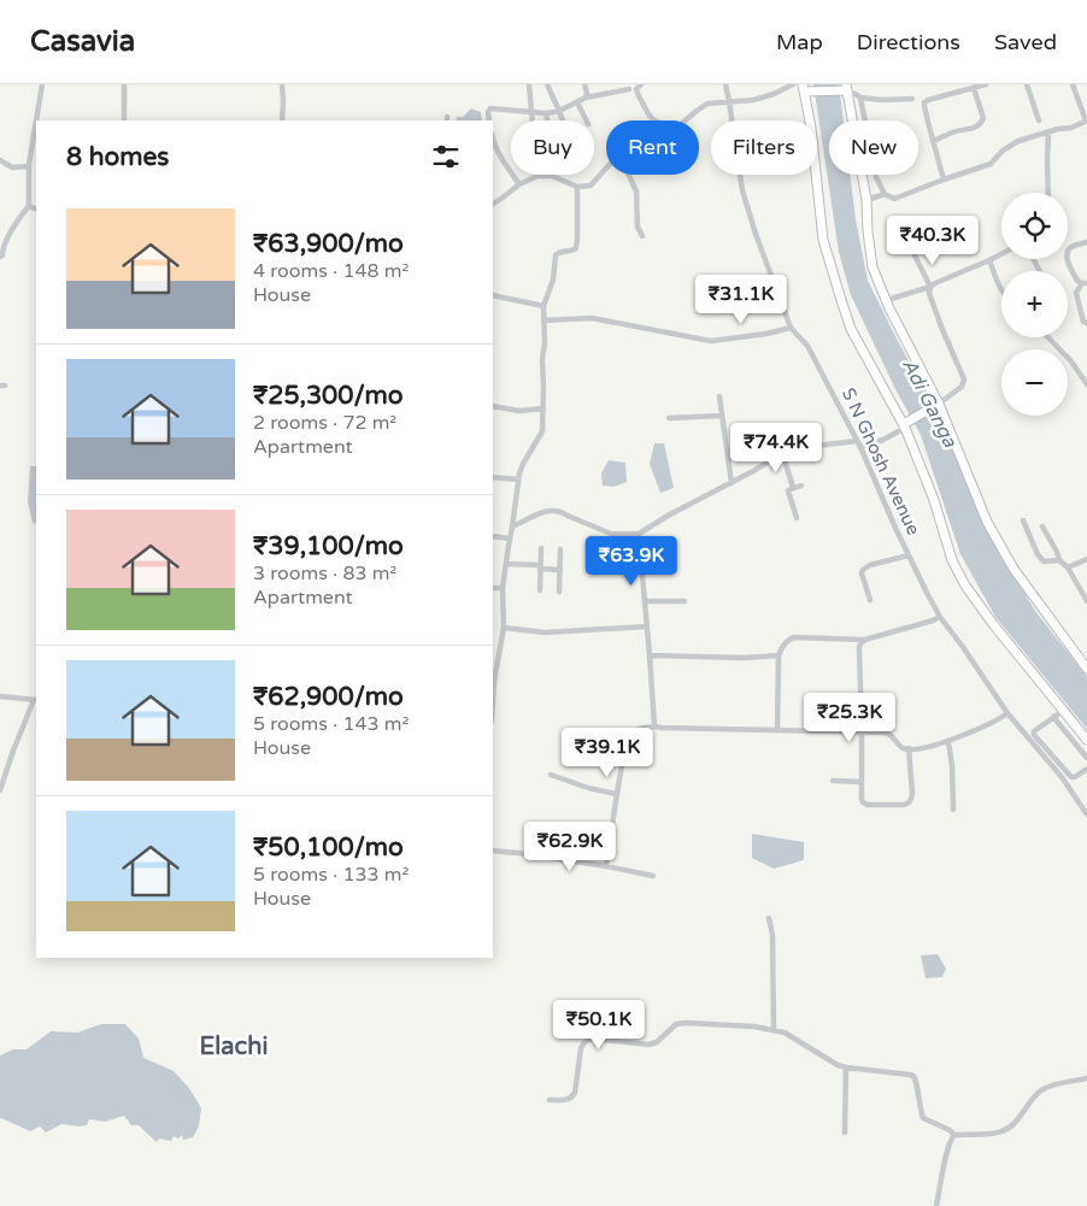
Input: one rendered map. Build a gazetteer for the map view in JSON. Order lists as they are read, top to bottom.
{
  "streets": {
    "street": ["S N Ghosh Avenue"]
  },
  "districts": ["Elachi"],
  "water": ["Adi Ganga"],
  "page": {
    "header": "Casavia",
    "nav": ["Map", "Directions", "Saved"],
    "chip": [
      "Buy",
      "Rent",
      "Filters",
      "New"
    ],
    "heading": "8 homes",
    "map_buttons": ["+", "−"],
    "list": [
      {
        "name": "₹63,900/mo",
        "note": "4 rooms · 148 m² · House"
      },
      {
        "name": "₹25,300/mo",
        "note": "2 rooms · 72 m² · Apartment"
      },
      {
        "name": "₹39,100/mo",
        "note": "3 rooms · 83 m² · Apartment"
      },
      {
        "name": "₹62,900/mo",
        "note": "5 rooms · 143 m² · House"
      },
      {
        "name": "₹50,100/mo",
        "note": "5 rooms · 133 m² · House"
      }
    ],
    "price": [
      "₹40.3K",
      "₹31.1K",
      "₹74.4K",
      "₹63.9K",
      "₹25.3K",
      "₹39.1K",
      "₹62.9K",
      "₹50.1K"
    ]
  }
}
